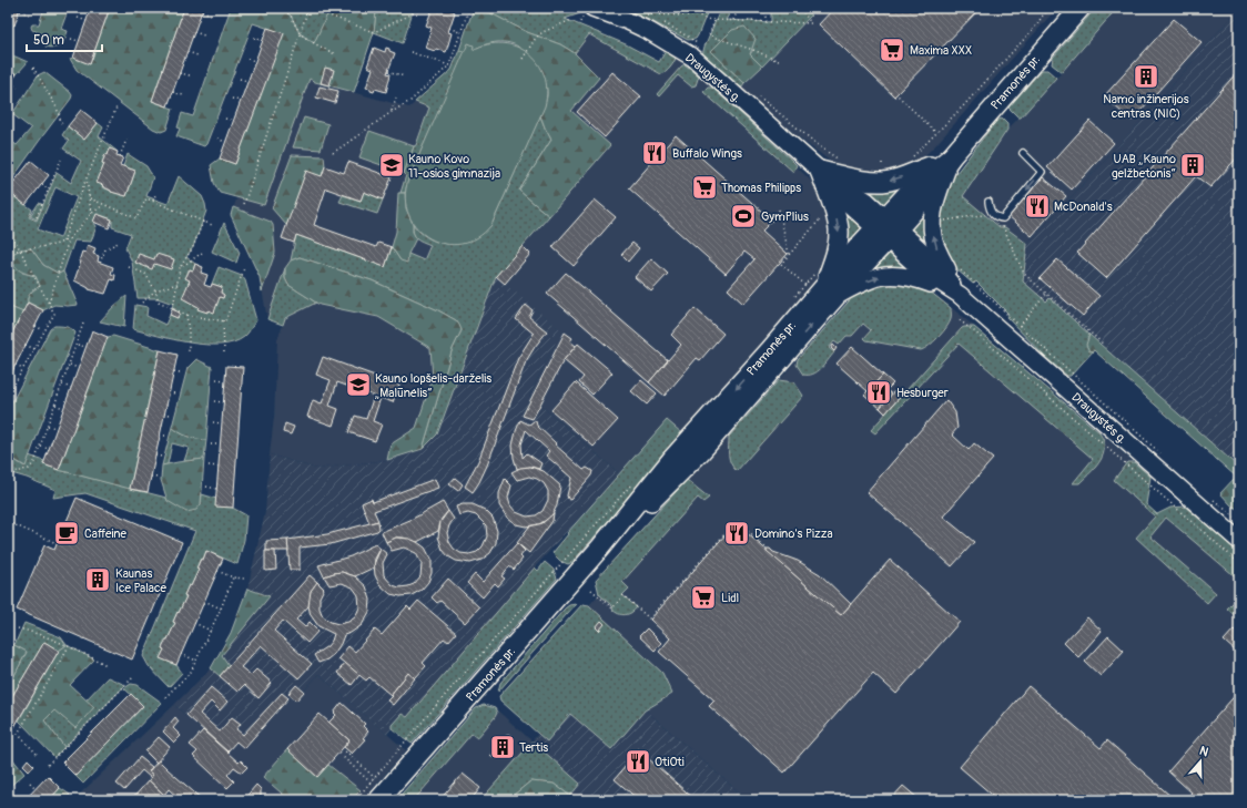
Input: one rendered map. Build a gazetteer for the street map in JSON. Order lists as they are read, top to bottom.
{
  "streets": {
    "main road": ["Draugystės g.", "Pramonės pr."]
  },
  "crossings": [
    ["Draugystės g.", "Pramonės pr."]
  ],
  "places": {
    "supermarket": ["Maxima XXX", "Thomas Philipps", "Lidl"],
    "building": [
      "Namo inžinerijos centras (NIC)",
      "UAB „Kauno gelžbetonis“",
      "Kaunas Ice Palace",
      "Tertis"
    ],
    "restaurant": [
      "Buffalo Wings",
      "McDonald's",
      "Hesburger",
      "Domino's Pizza",
      "OtiOti"
    ],
    "school or university": ["Kauno Kovo 11-osios gimnazija", "Kauno lopšelis-darželis „Malūnėlis“"],
    "sports": ["GymPlius"],
    "cafe": ["Caffeine"]
  },
  "scale_bar": "50 m",
  "north": "top"
}
